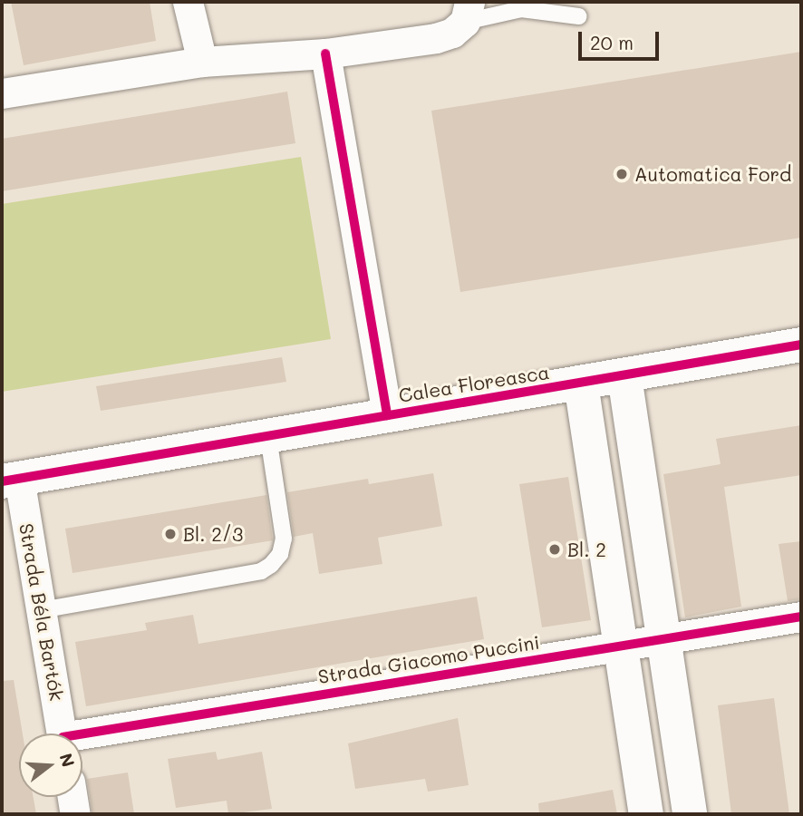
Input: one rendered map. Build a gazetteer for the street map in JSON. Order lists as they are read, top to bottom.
{
  "streets": {
    "street": ["Calea Floreasca", "Strada Béla Bartók", "Strada Giacomo Puccini"]
  },
  "crossings": [
    ["Calea Floreasca", "Strada Béla Bartók"]
  ],
  "places": ["Automatica Ford", "Bl. 2/3", "Bl. 2"],
  "scale_bar": "20 m",
  "north": "right"
}
